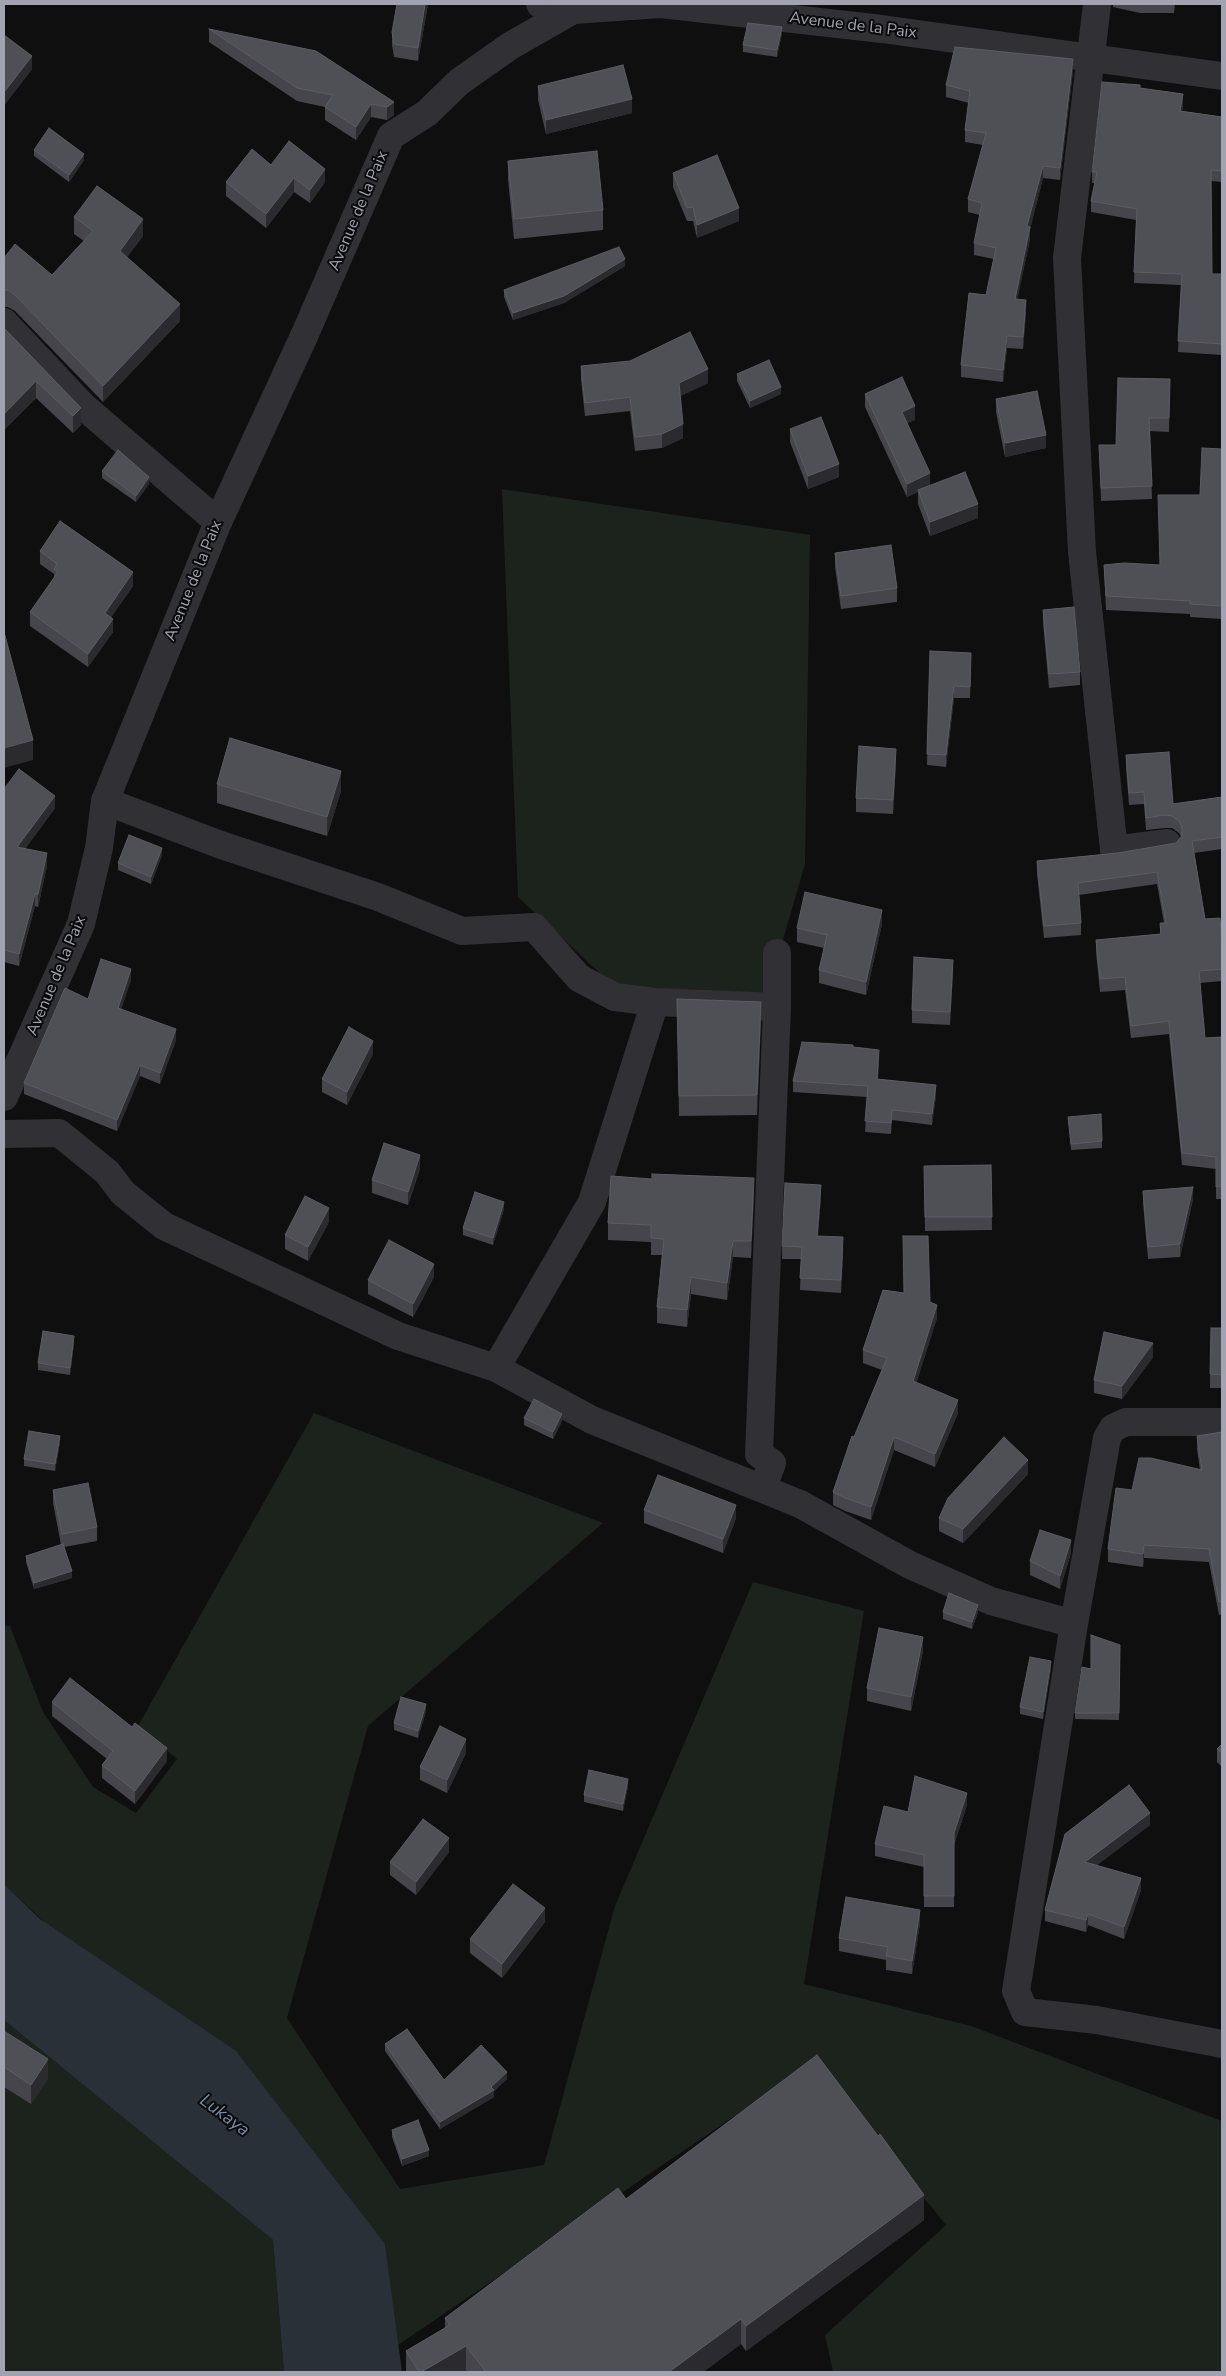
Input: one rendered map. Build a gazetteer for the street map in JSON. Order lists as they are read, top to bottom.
{
  "streets": {
    "street": ["Avenue de la Paix"]
  },
  "water": ["Lukaya"]
}
